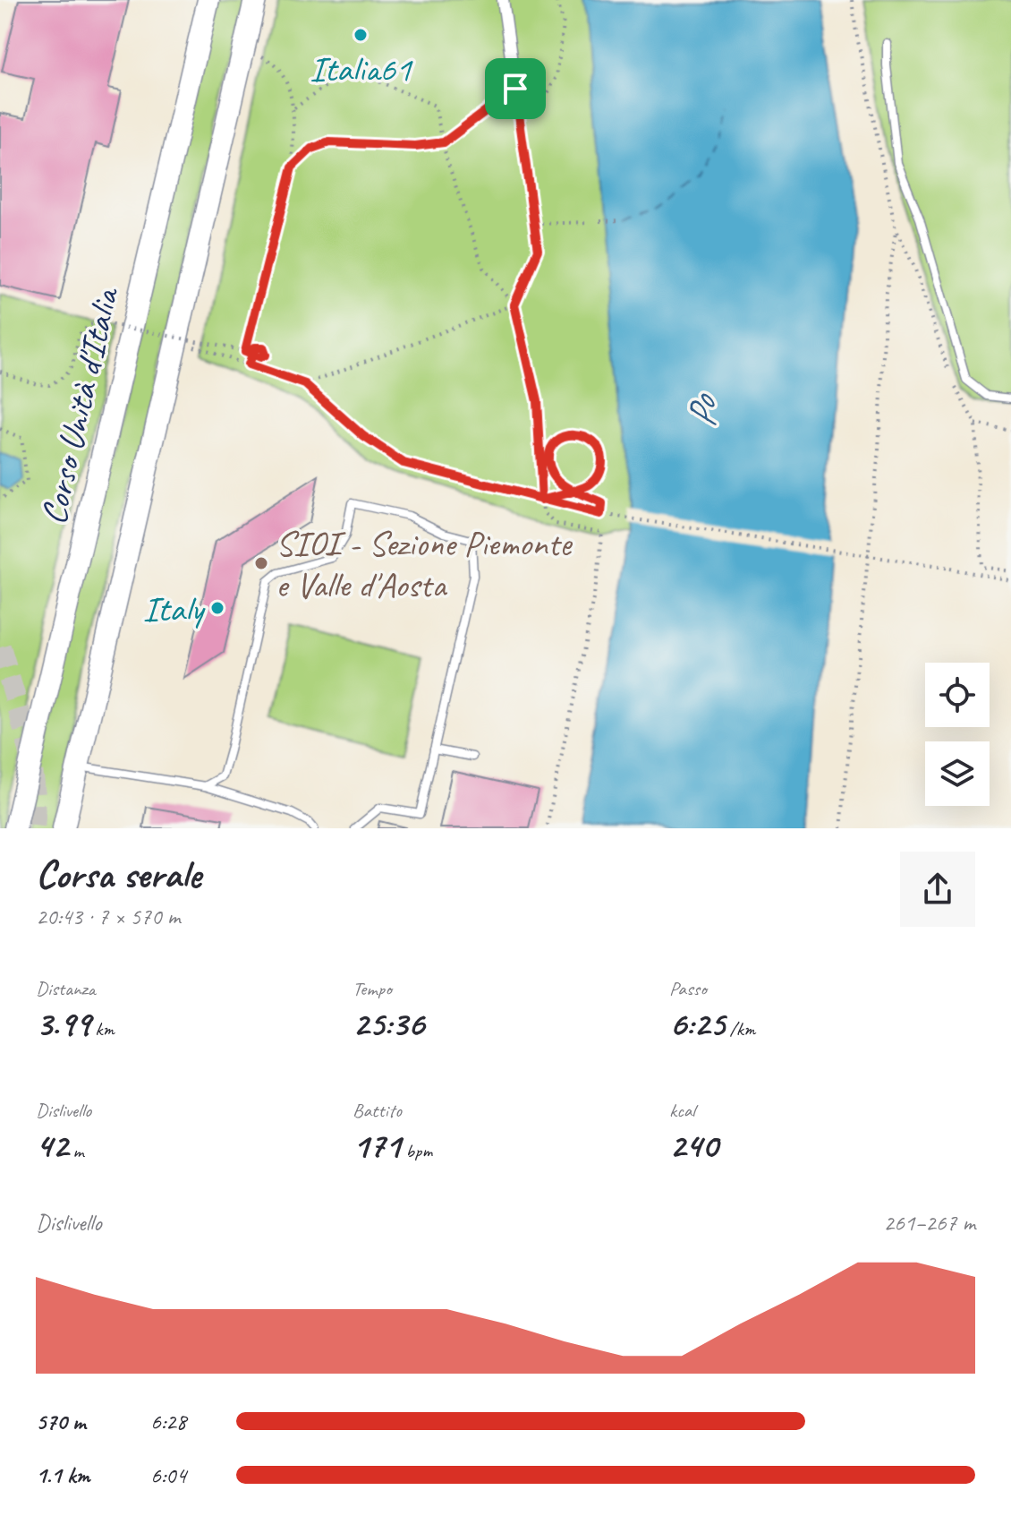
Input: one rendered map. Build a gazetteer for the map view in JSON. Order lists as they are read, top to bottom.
{
  "streets": {
    "main road": ["Corso Unità d'Italia"]
  },
  "water": ["Po"],
  "places": ["Italia61", "SIOI - Sezione Piemonte e Valle d'Aosta", "Italy"],
  "page": {
    "heading": ["Corsa serale", "20:43 · 7 × 570 m"],
    "stats": [
      ["Distanza", "3.99 km"],
      ["Tempo", "25:36"],
      ["Passo", "6:25 /km"],
      ["Dislivello", "42 m"],
      ["Battito", "171 bpm"],
      ["kcal", "240"]
    ],
    "chart": ["Dislivello", "261–267 m"],
    "list": [
      {
        "name": "570 m",
        "note": "6:28"
      },
      {
        "name": "1.1 km",
        "note": "6:04"
      }
    ]
  }
}
